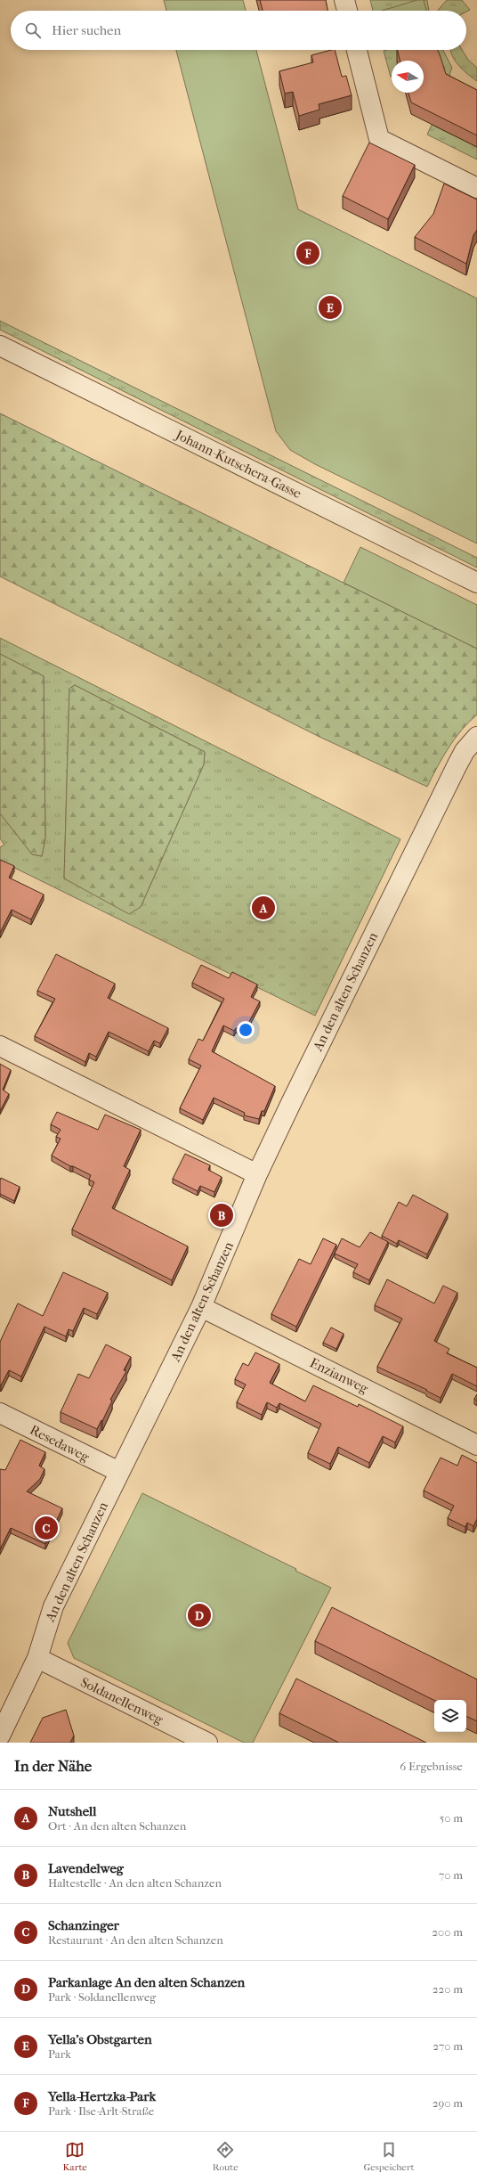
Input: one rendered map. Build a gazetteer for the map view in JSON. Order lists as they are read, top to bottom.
{
  "streets": {
    "street": [
      "Johann-Kutschera-Gasse",
      "An den alten Schanzen",
      "Enzianweg",
      "Resedaweg",
      "Soldanellenweg"
    ]
  },
  "crossings": [
    ["An den alten Schanzen", "Enzianweg"],
    ["An den alten Schanzen", "Resedaweg"],
    ["An den alten Schanzen", "Soldanellenweg"]
  ],
  "north": "left",
  "page": {
    "search": "Hier suchen",
    "pins": [
      "F",
      "E",
      "A",
      "B",
      "C",
      "D"
    ],
    "heading": ["In der Nähe", "6 Ergebnisse"],
    "list": [
      {
        "mark": "A",
        "name": "Nutshell",
        "note": "Ort · An den alten Schanzen",
        "value": "50 m"
      },
      {
        "mark": "B",
        "name": "Lavendelweg",
        "note": "Haltestelle · An den alten Schanzen",
        "value": "70 m"
      },
      {
        "mark": "C",
        "name": "Schanzinger",
        "note": "Restaurant · An den alten Schanzen",
        "value": "200 m"
      },
      {
        "mark": "D",
        "name": "Parkanlage An den alten Schanzen",
        "note": "Park · Soldanellenweg",
        "value": "220 m"
      },
      {
        "mark": "E",
        "name": "Yella's Obstgarten",
        "note": "Park",
        "value": "270 m"
      },
      {
        "mark": "F",
        "name": "Yella-Hertzka-Park",
        "note": "Park · Ilse-Arlt-Straße",
        "value": "290 m"
      }
    ],
    "nav": ["Karte", "Route", "Gespeichert"]
  }
}
